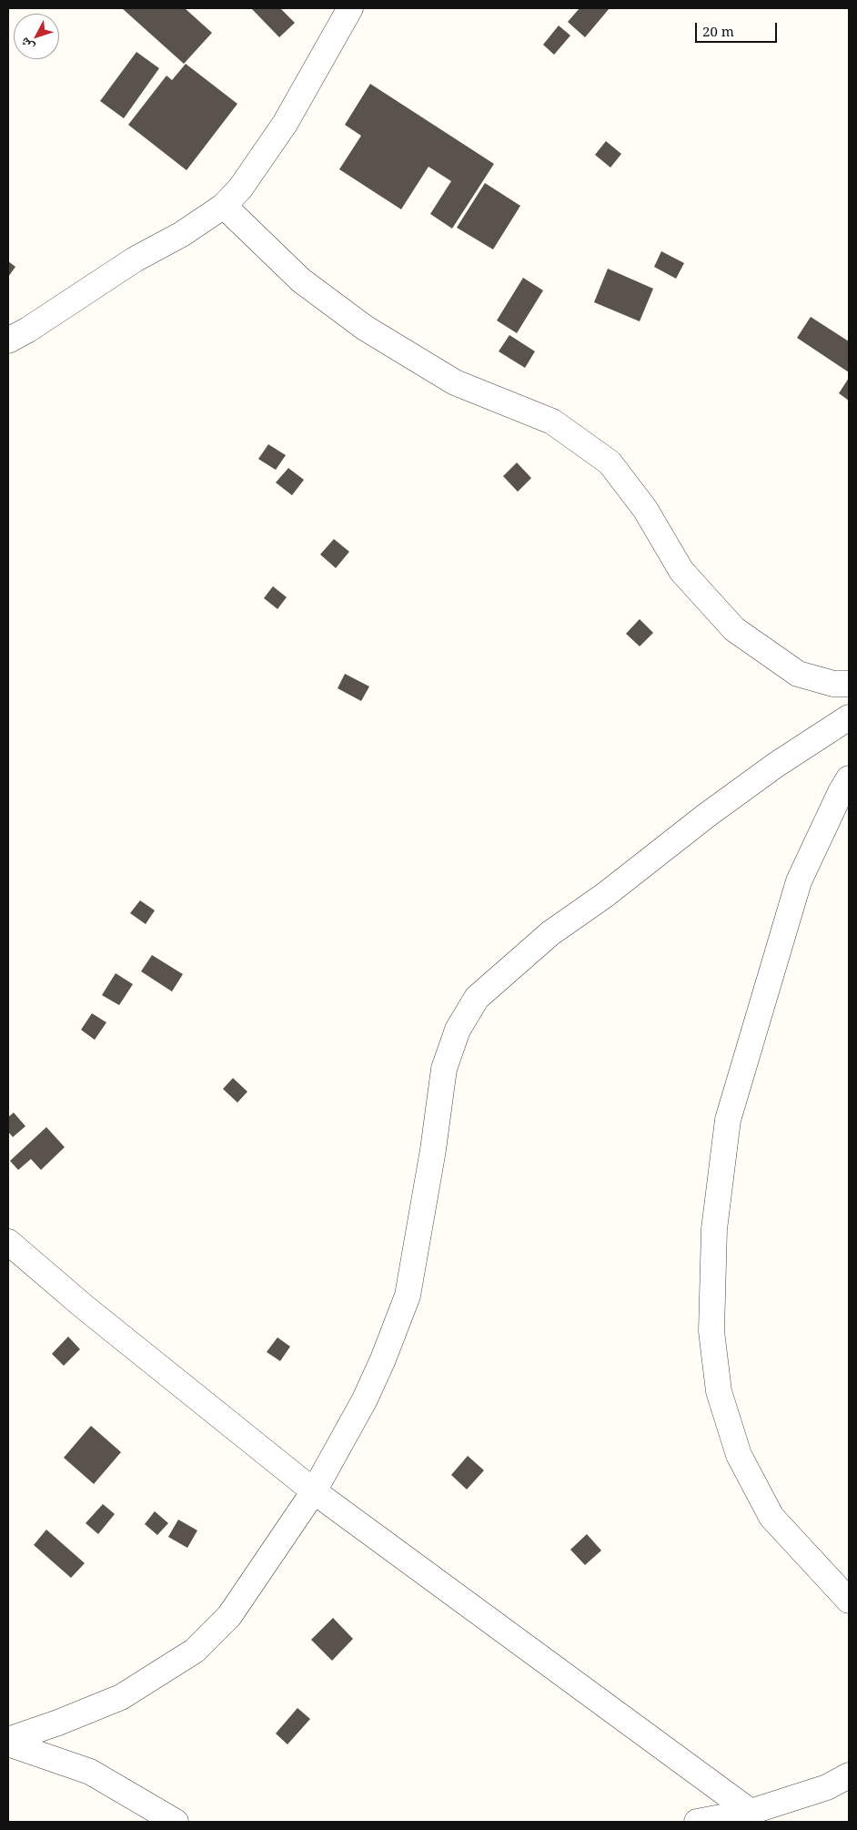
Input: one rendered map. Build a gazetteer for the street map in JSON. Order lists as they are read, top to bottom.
{
  "scale_bar": "20 m",
  "north": "bottom left"
}
